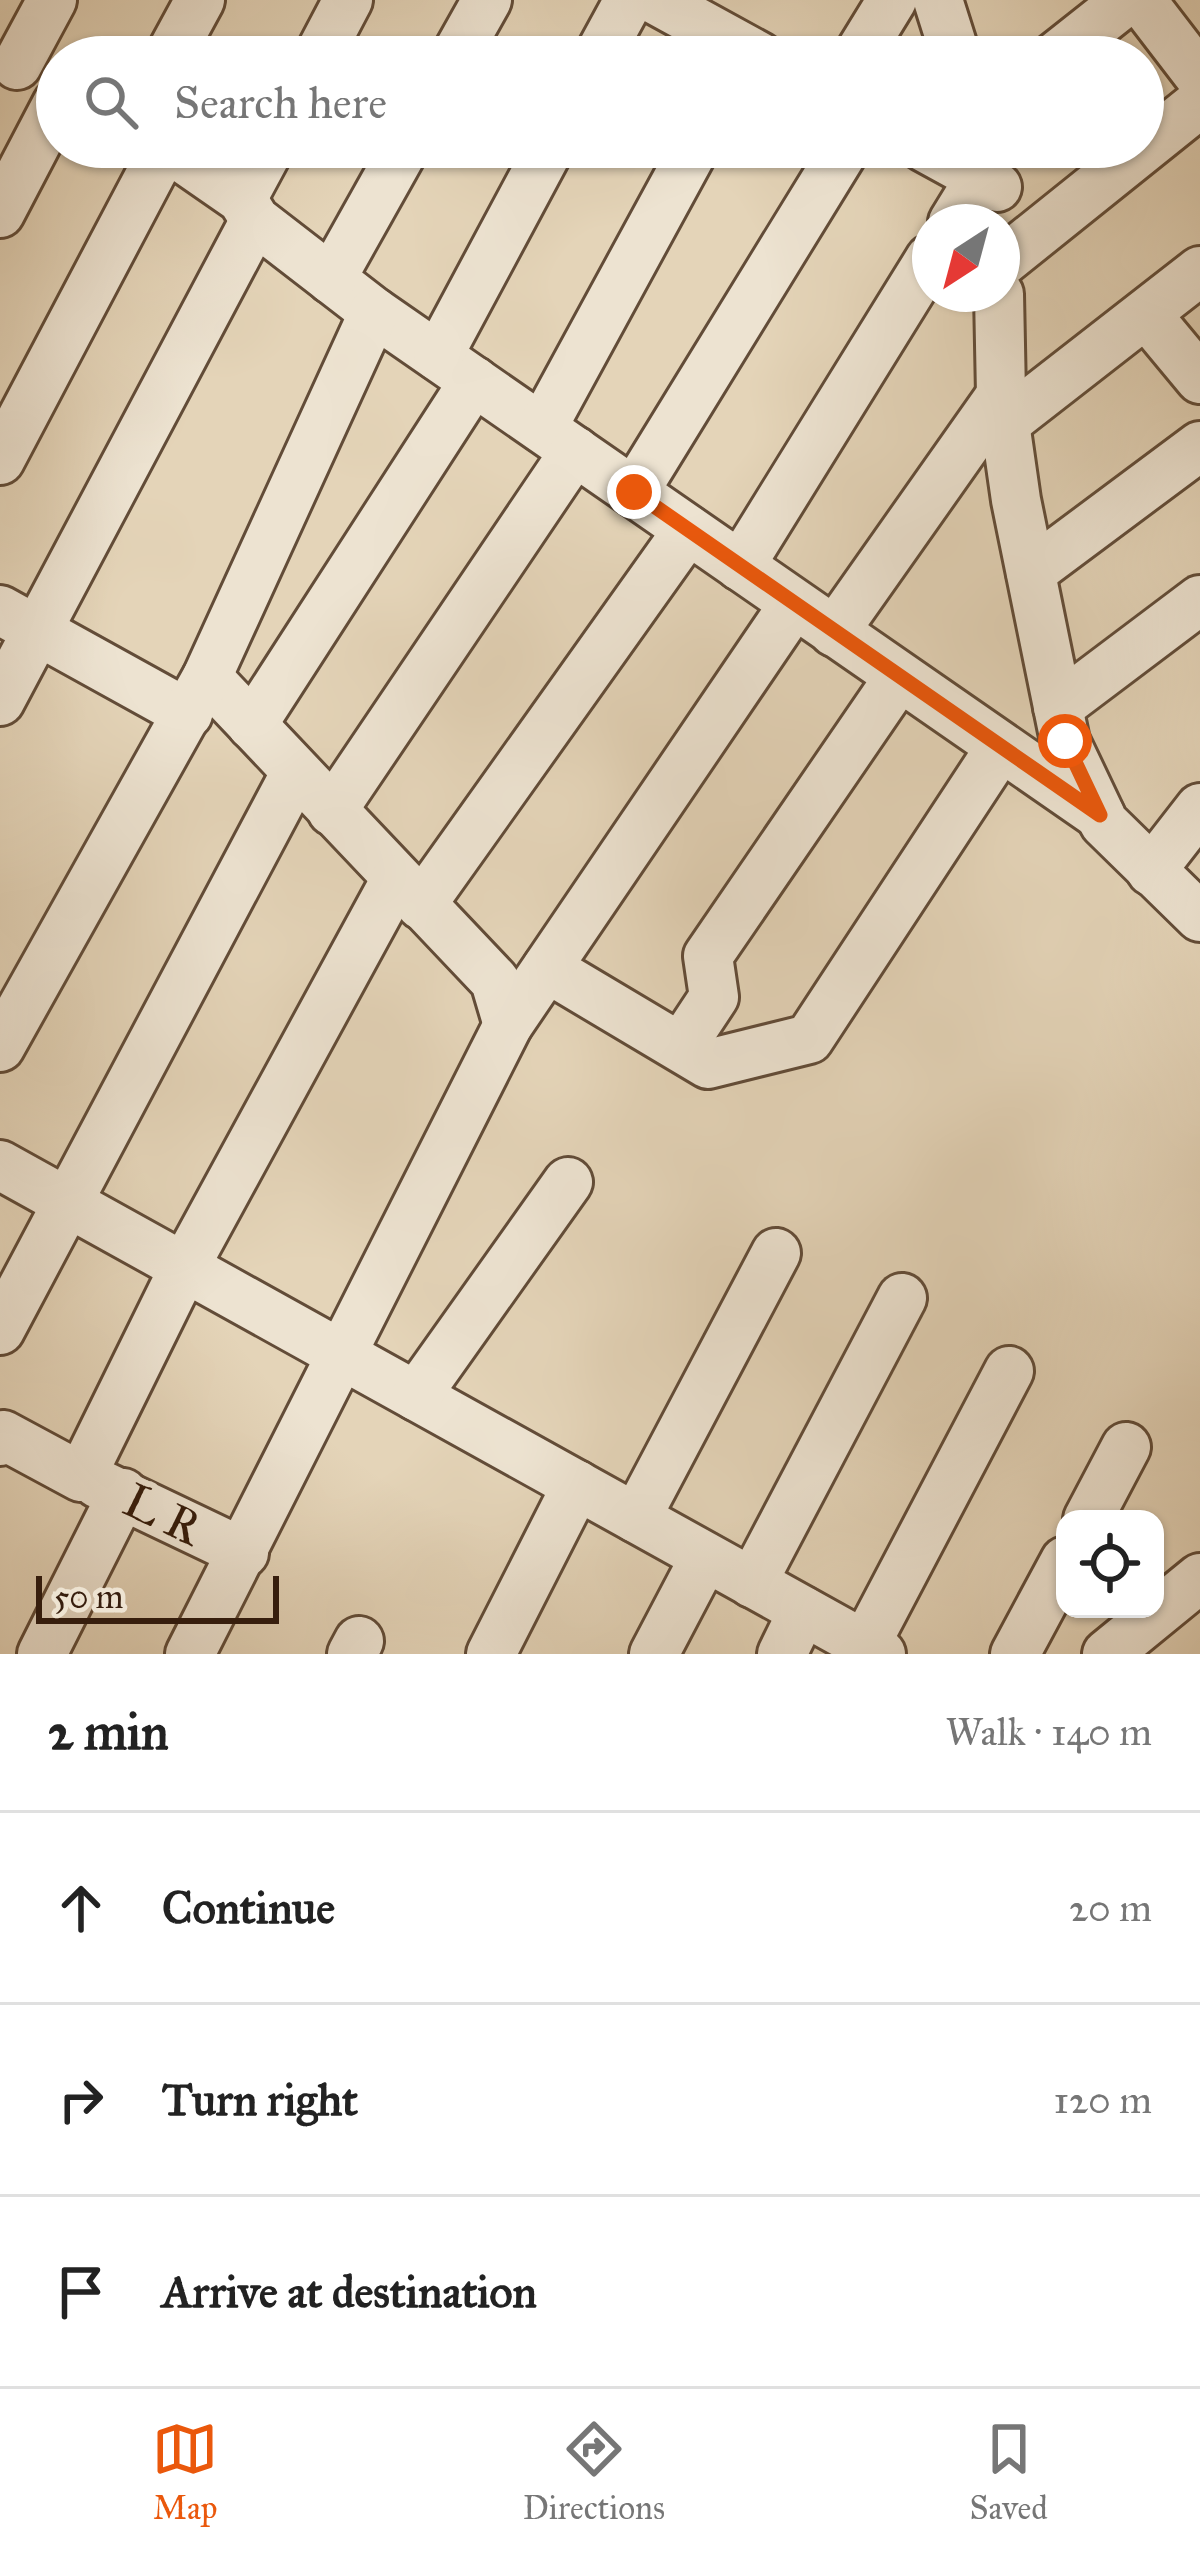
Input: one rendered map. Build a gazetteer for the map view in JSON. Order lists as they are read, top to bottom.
{
  "streets": {
    "street": ["L R"]
  },
  "scale_bar": "50 m",
  "north": "bottom left",
  "page": {
    "search": "Search here",
    "scale": "50 m",
    "heading": ["2 min", "Walk · 140 m"],
    "list": [
      ["Continue", "20 m"],
      ["Turn right", "120 m"],
      "Arrive at destination"
    ],
    "nav": ["Map", "Directions", "Saved"]
  }
}
